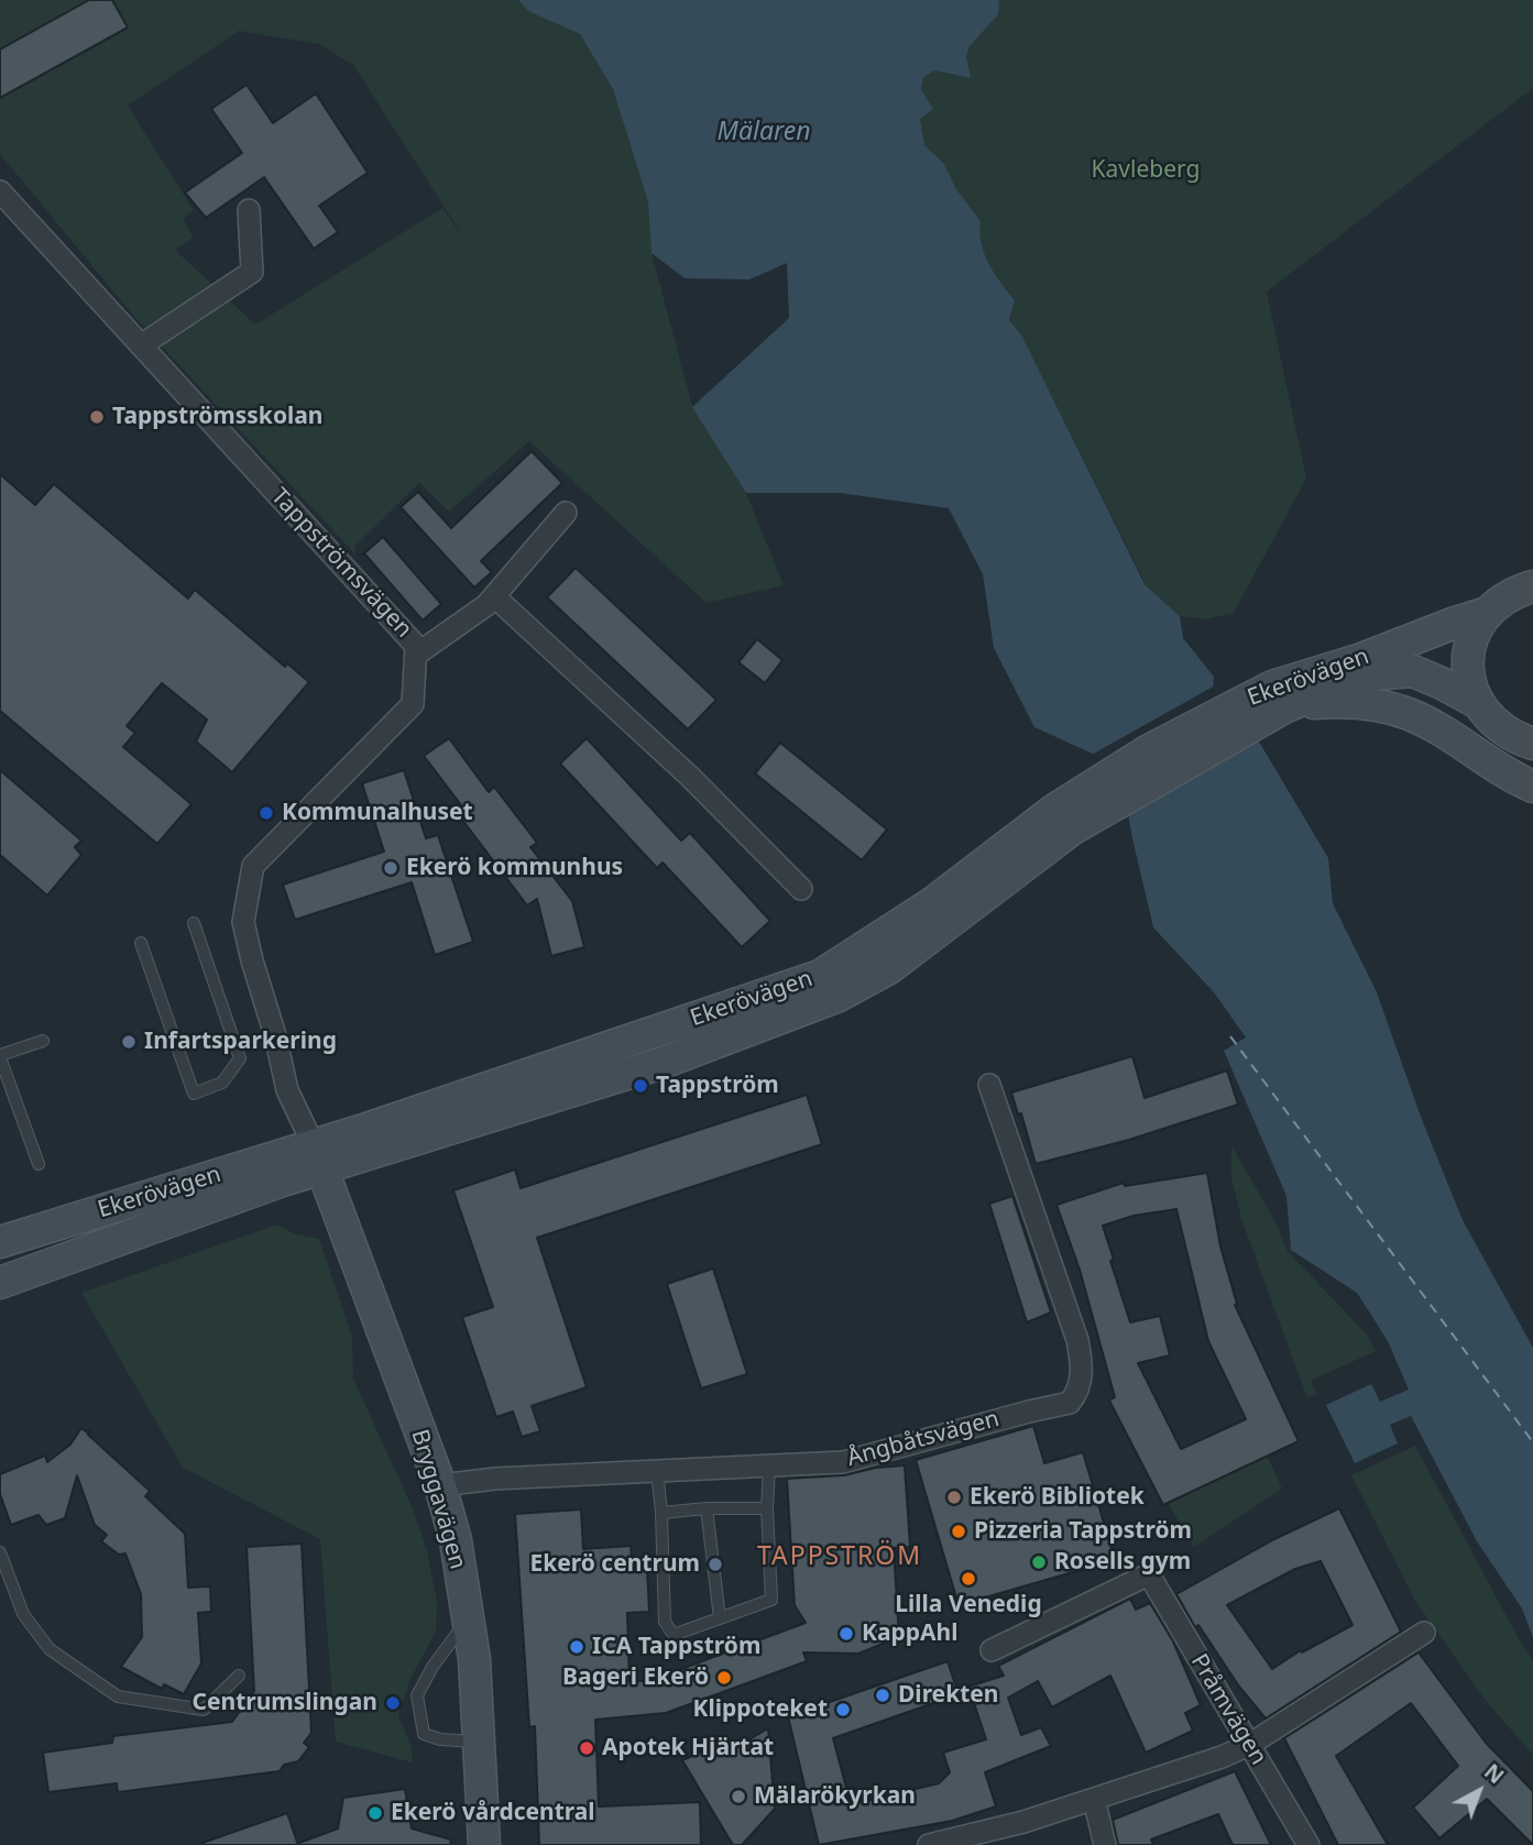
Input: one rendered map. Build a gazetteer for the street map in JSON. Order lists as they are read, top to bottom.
{
  "streets": {
    "main road": ["Ekerövägen", "Bryggavägen"],
    "street": ["Tappströmsvägen", "Ångbåtsvägen", "Pråmvägen"]
  },
  "crossings": [
    ["Tappströmsvägen", "Ekerövägen"],
    ["Tappströmsvägen", "Bryggavägen"],
    ["Ekerövägen", "Bryggavägen"],
    ["Ångbåtsvägen", "Bryggavägen"]
  ],
  "districts": ["TAPPSTRÖM"],
  "water": ["Mälaren"],
  "parks": ["Kavleberg"],
  "places": [
    "Tappströmsskolan",
    "Kommunalhuset",
    "Ekerö kommunhus",
    "Infartsparkering",
    "Tappström",
    "Ekerö Bibliotek",
    "Pizzeria Tappström",
    "Rosells gym",
    "Ekerö centrum",
    "Lilla Venedig",
    "KappAhl",
    "ICA Tappström",
    "Bageri Ekerö",
    "Direkten",
    "Centrumslingan",
    "Klippoteket",
    "Apotek Hjärtat",
    "Mälarökyrkan",
    "Ekerö vårdcentral"
  ],
  "north": "top right"
}
